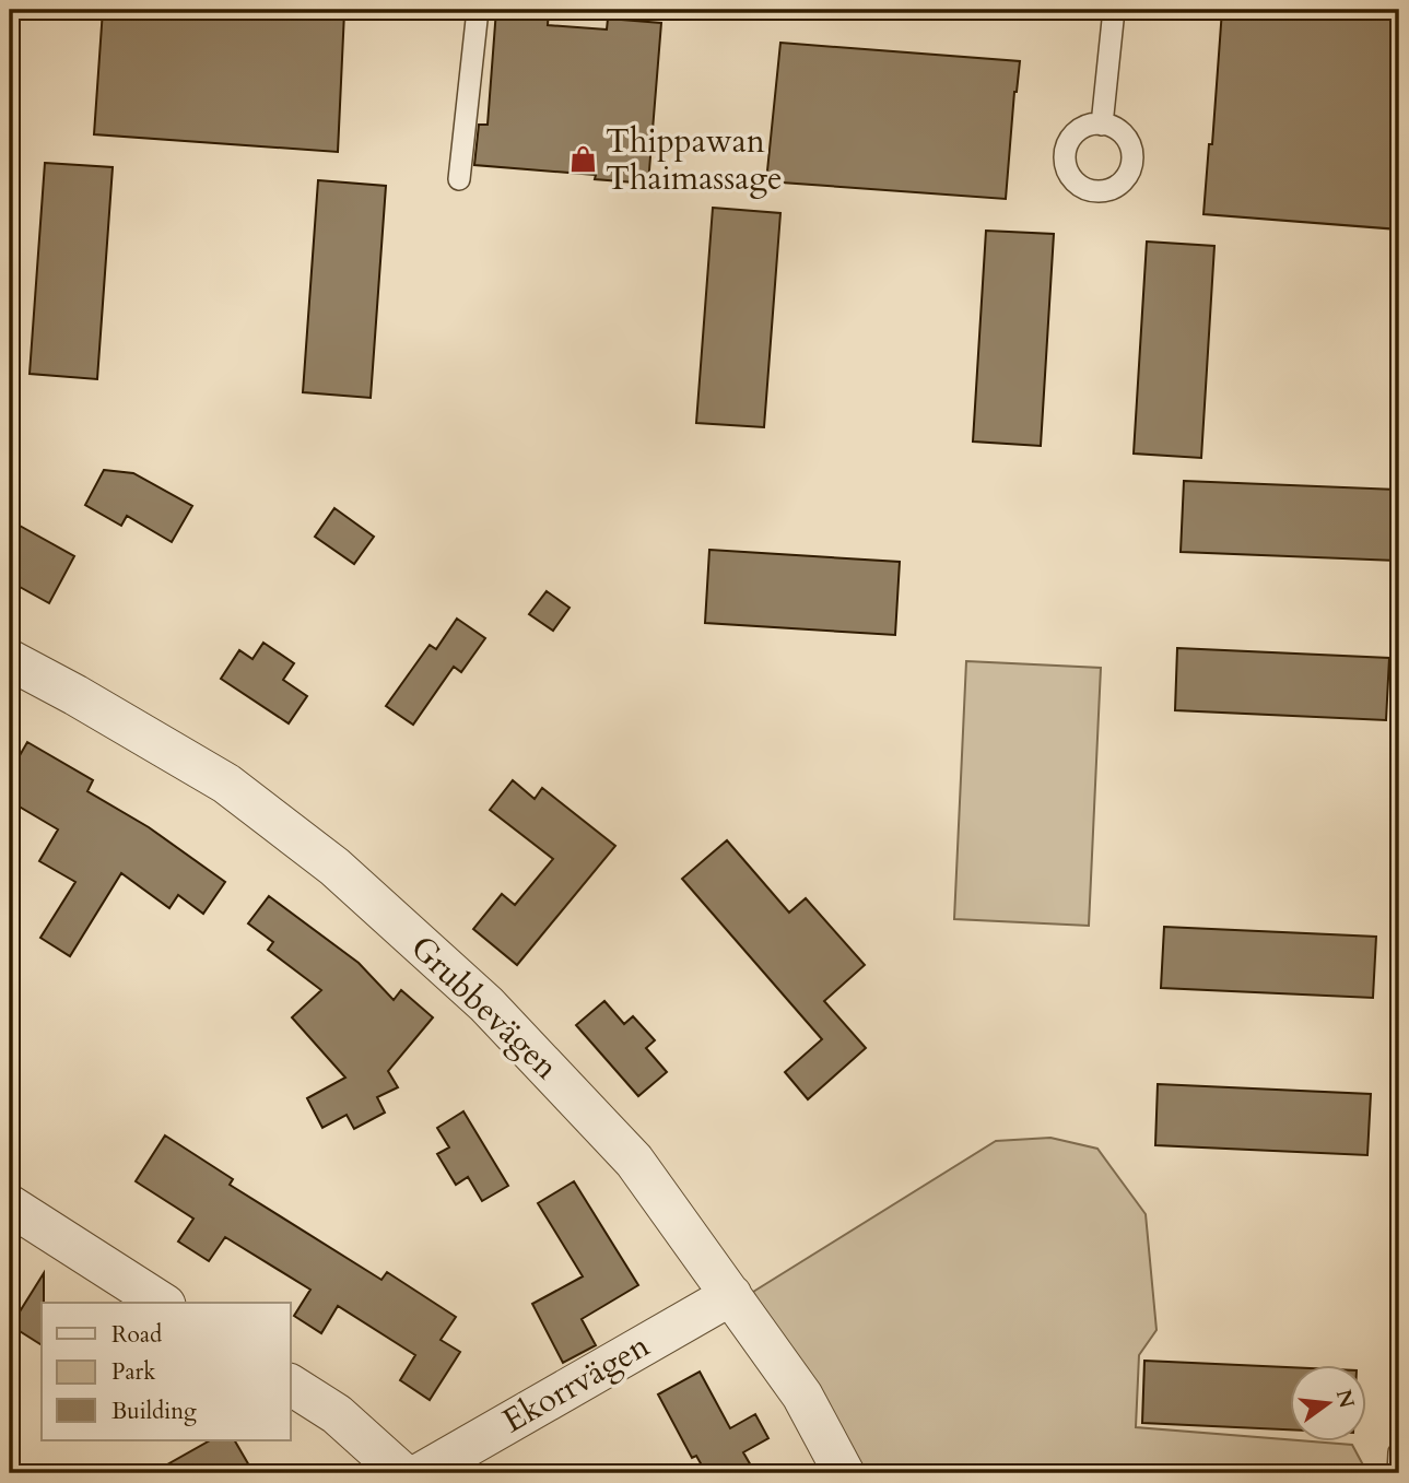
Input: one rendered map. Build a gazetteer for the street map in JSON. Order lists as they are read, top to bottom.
{
  "streets": {
    "street": ["Grubbevägen", "Ekorrvägen"]
  },
  "crossings": [
    ["Grubbevägen", "Ekorrvägen"]
  ],
  "places": {
    "shop": ["Thippawan Thaimassage"]
  },
  "legend": ["Road", "Park", "Building"],
  "north": "right"
}
